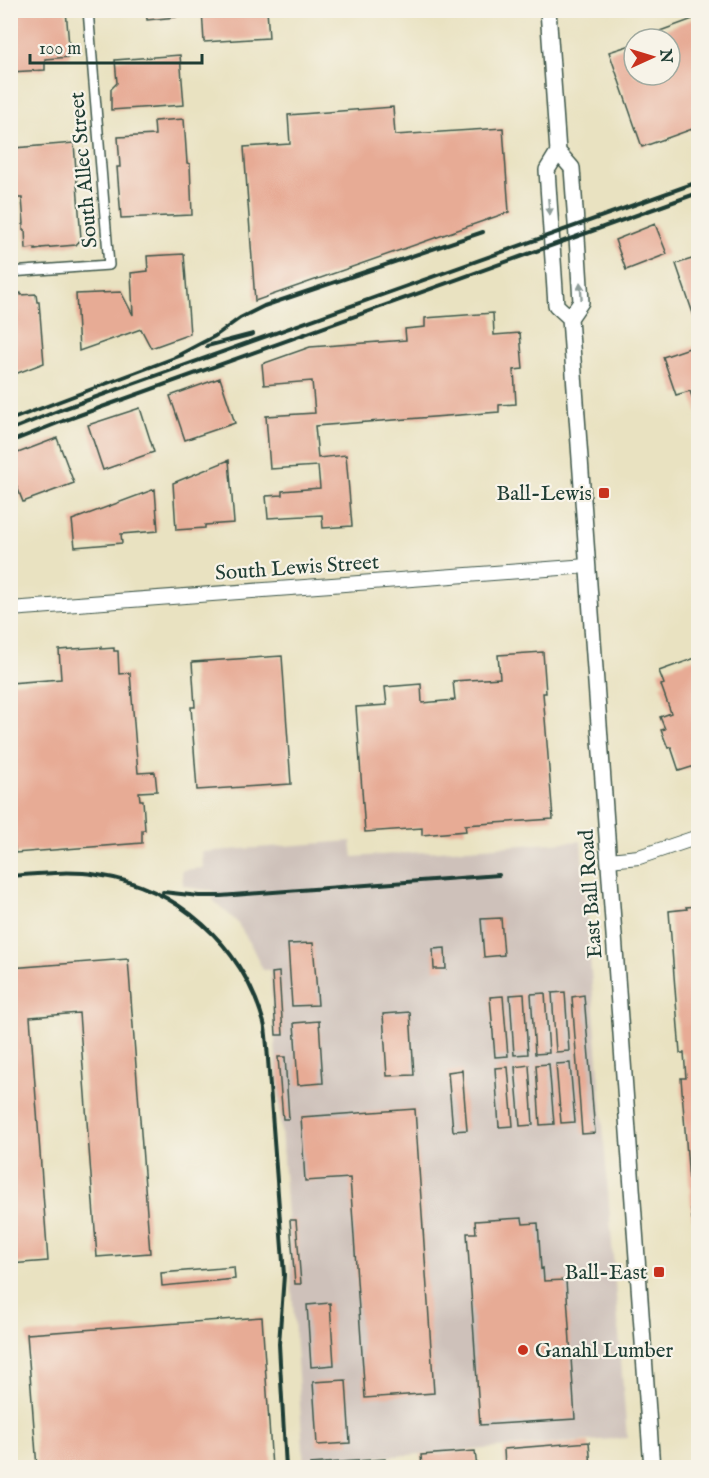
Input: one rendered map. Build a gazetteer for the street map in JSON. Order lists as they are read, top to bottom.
{
  "streets": {
    "main road": ["South Lewis Street", "East Ball Road"],
    "street": ["South Allec Street"]
  },
  "crossings": [
    ["South Lewis Street", "East Ball Road"]
  ],
  "places": {
    "transit": ["Ball-Lewis", "Ball-East"],
    "other": ["Ganahl Lumber"]
  },
  "scale_bar": "100 m",
  "north": "right"
}
